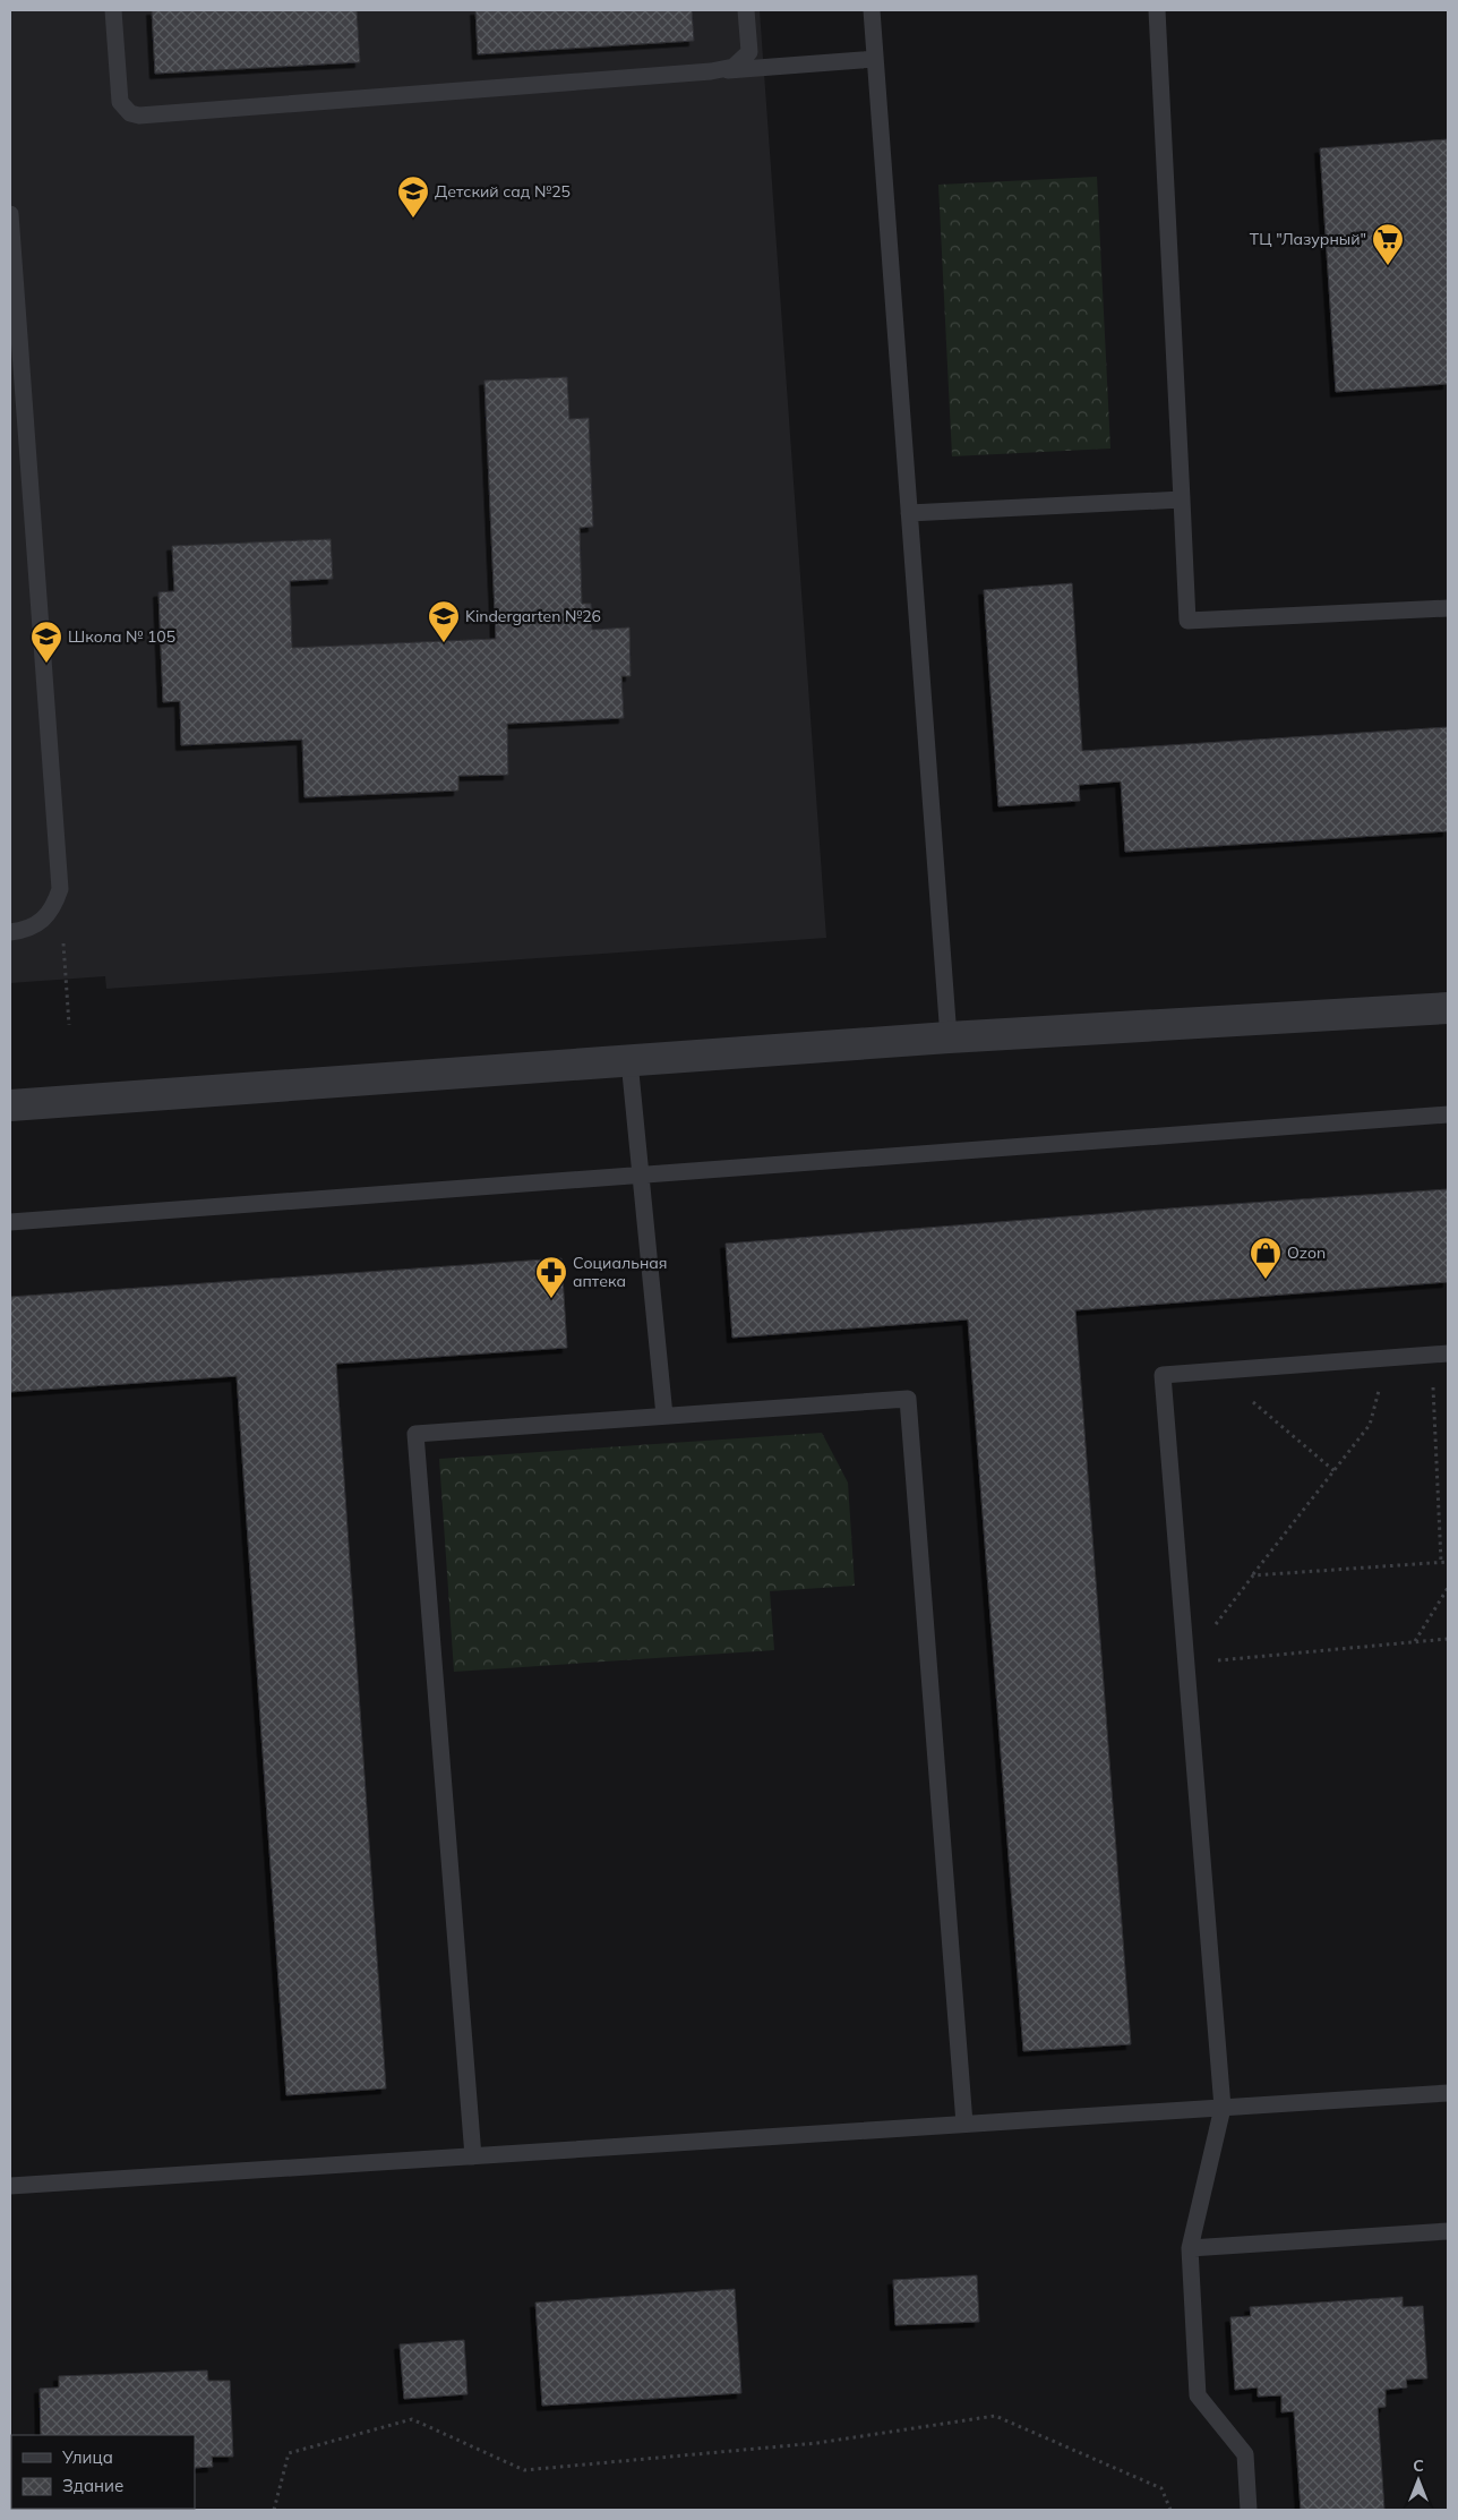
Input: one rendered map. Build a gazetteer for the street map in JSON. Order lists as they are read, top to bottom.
{
  "places": {
    "school or university": ["Детский сад №25", "Kindergarten №26", "Школа № 105"],
    "supermarket": ["ТЦ \"Лазурный\""],
    "shop": ["Ozon"],
    "pharmacy": ["Социальная аптека"]
  },
  "legend": ["Улица", "Здание"],
  "north": "top"
}
